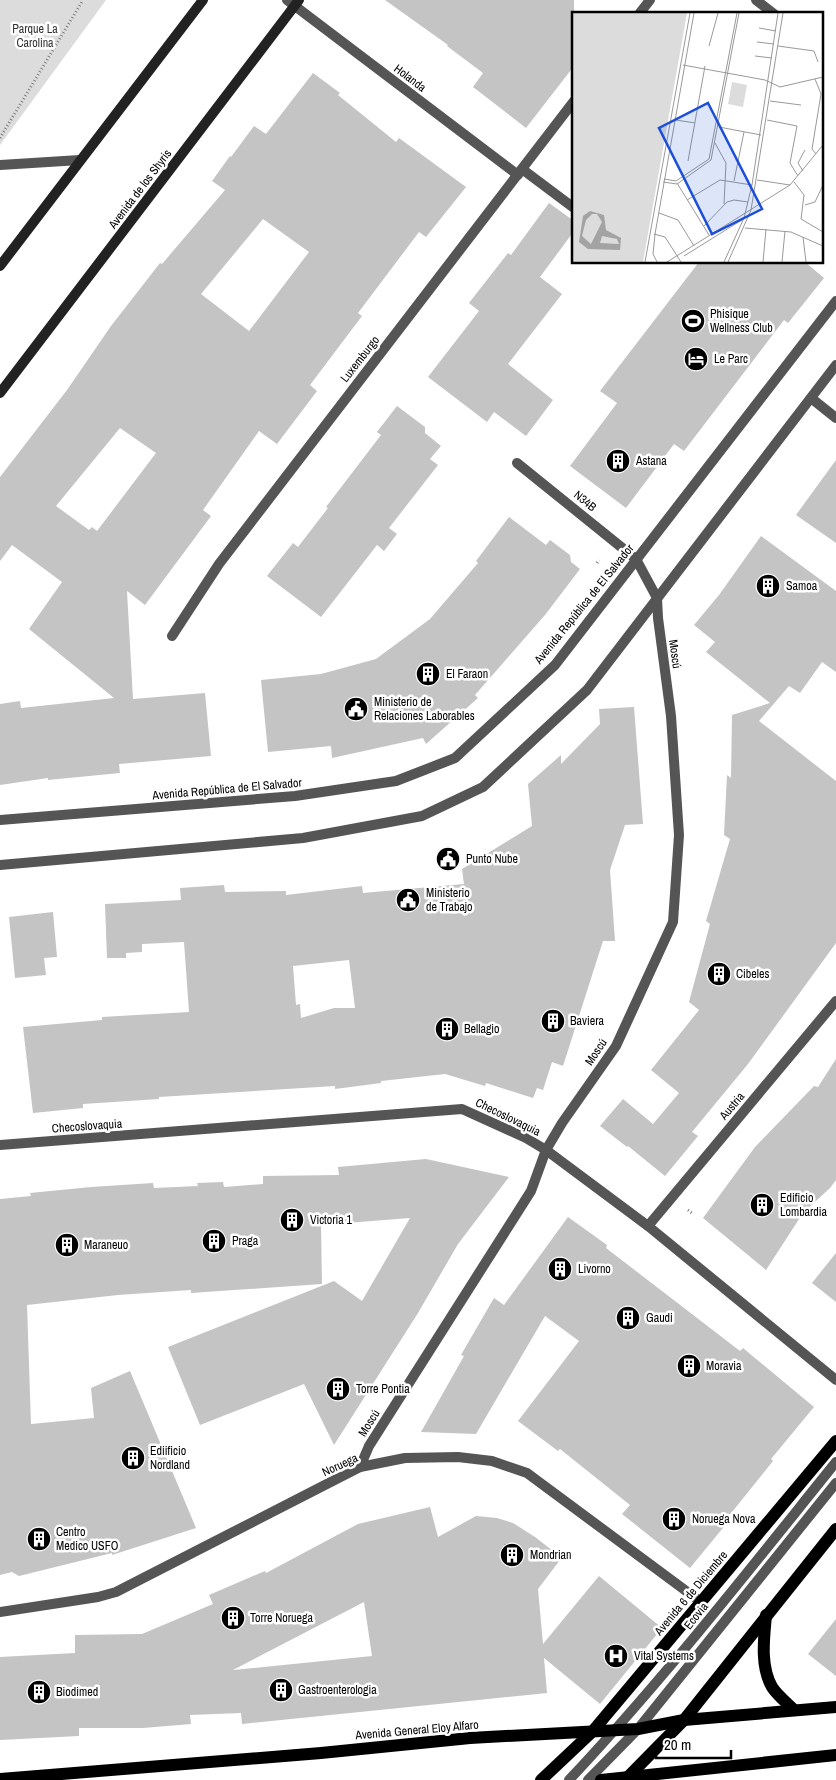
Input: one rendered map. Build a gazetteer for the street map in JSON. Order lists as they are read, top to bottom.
{
  "streets": {
    "main road": ["Avenida de los Shyris", "Avenida 6 de Diciembre", "Avenida General Eloy Alfaro"],
    "street": [
      "Holanda",
      "Luxemburgo",
      "N34B",
      "Avenida República de El Salvador",
      "Moscú",
      "Austria",
      "Checoslovaquia",
      "Noruega",
      "Ecovia"
    ]
  },
  "crossings": [
    ["Holanda", "Avenida de los Shyris"],
    ["Holanda", "Luxemburgo"],
    ["N34B", "Avenida República de El Salvador"],
    ["Moscú", "Checoslovaquia"],
    ["Moscú", "Noruega"],
    ["Austria", "Checoslovaquia"],
    ["Noruega", "Avenida 6 de Diciembre"],
    ["Avenida 6 de Diciembre", "Avenida General Eloy Alfaro"],
    ["Ecovia", "Avenida General Eloy Alfaro"]
  ],
  "parks": ["Parque La Carolina"],
  "places": {
    "sports": ["Phisique Wellness Club"],
    "hotel": ["Le Parc"],
    "building": [
      "Astana",
      "Samoa",
      "El Faraon",
      "Cibeles",
      "Baviera",
      "Bellagio",
      "Edificio Lombardia",
      "Victoria 1",
      "Praga",
      "Maraneuo",
      "Livorno",
      "Gaudi",
      "Moravia",
      "Torre Pontia",
      "Ediificio Nordland",
      "Noruega Nova",
      "Centro Medico USFO",
      "Mondrian",
      "Torre Noruega",
      "Gastroenterologia",
      "Biodimed"
    ],
    "public building": ["Ministerio de Relaciones Laborables", "Punto Nube", "Ministerio de Trabajo"],
    "hospital": ["Vital Systems"]
  },
  "scale_bar": "20 m"
}
